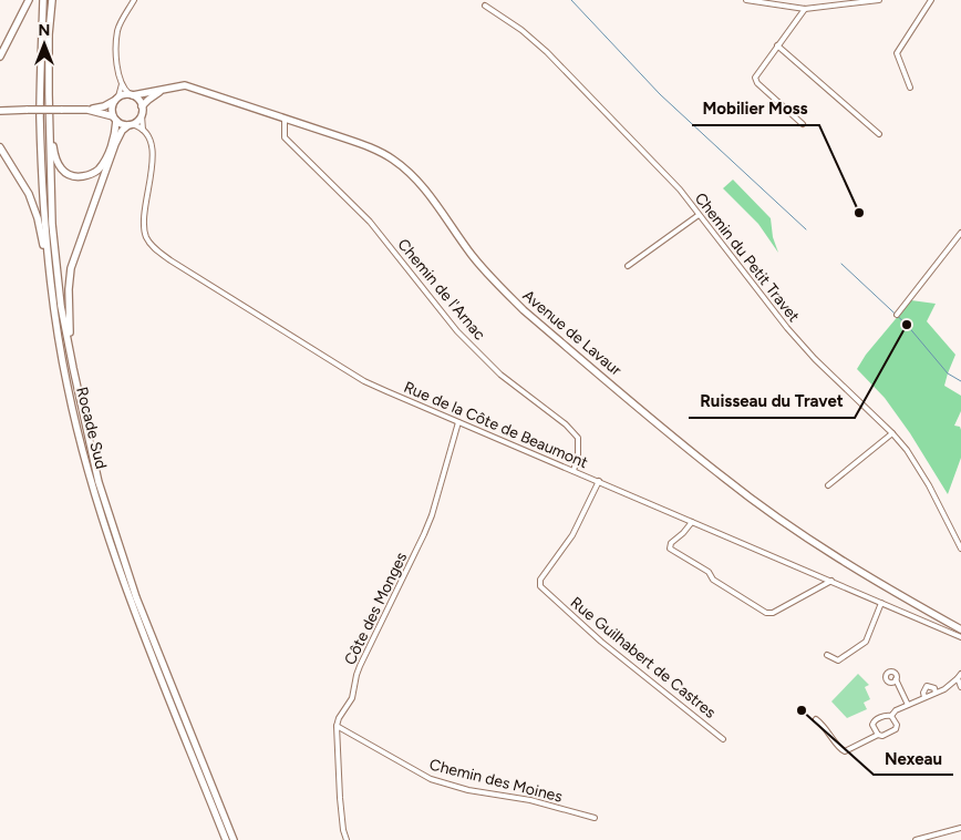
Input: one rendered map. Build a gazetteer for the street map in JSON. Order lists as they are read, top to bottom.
{
  "streets": {
    "main road": ["Avenue de Lavaur", "Rocade Sud"],
    "street": [
      "Chemin du Petit Travet",
      "Chemin de l'Arnac",
      "Rue de la Côte de Beaumont",
      "Côte des Monges",
      "Rue Guilhabert de Castres",
      "Chemin des Moines"
    ]
  },
  "crossings": [
    ["Chemin de l'Arnac", "Avenue de Lavaur"],
    ["Chemin de l'Arnac", "Rue de la Côte de Beaumont"],
    ["Avenue de Lavaur", "Rue de la Côte de Beaumont"],
    ["Rue de la Côte de Beaumont", "Côte des Monges"],
    ["Rue de la Côte de Beaumont", "Rue Guilhabert de Castres"],
    ["Côte des Monges", "Chemin des Moines"]
  ],
  "places": ["Mobilier Moss", "Ruisseau du Travet", "Nexeau"],
  "north": "top"
}
